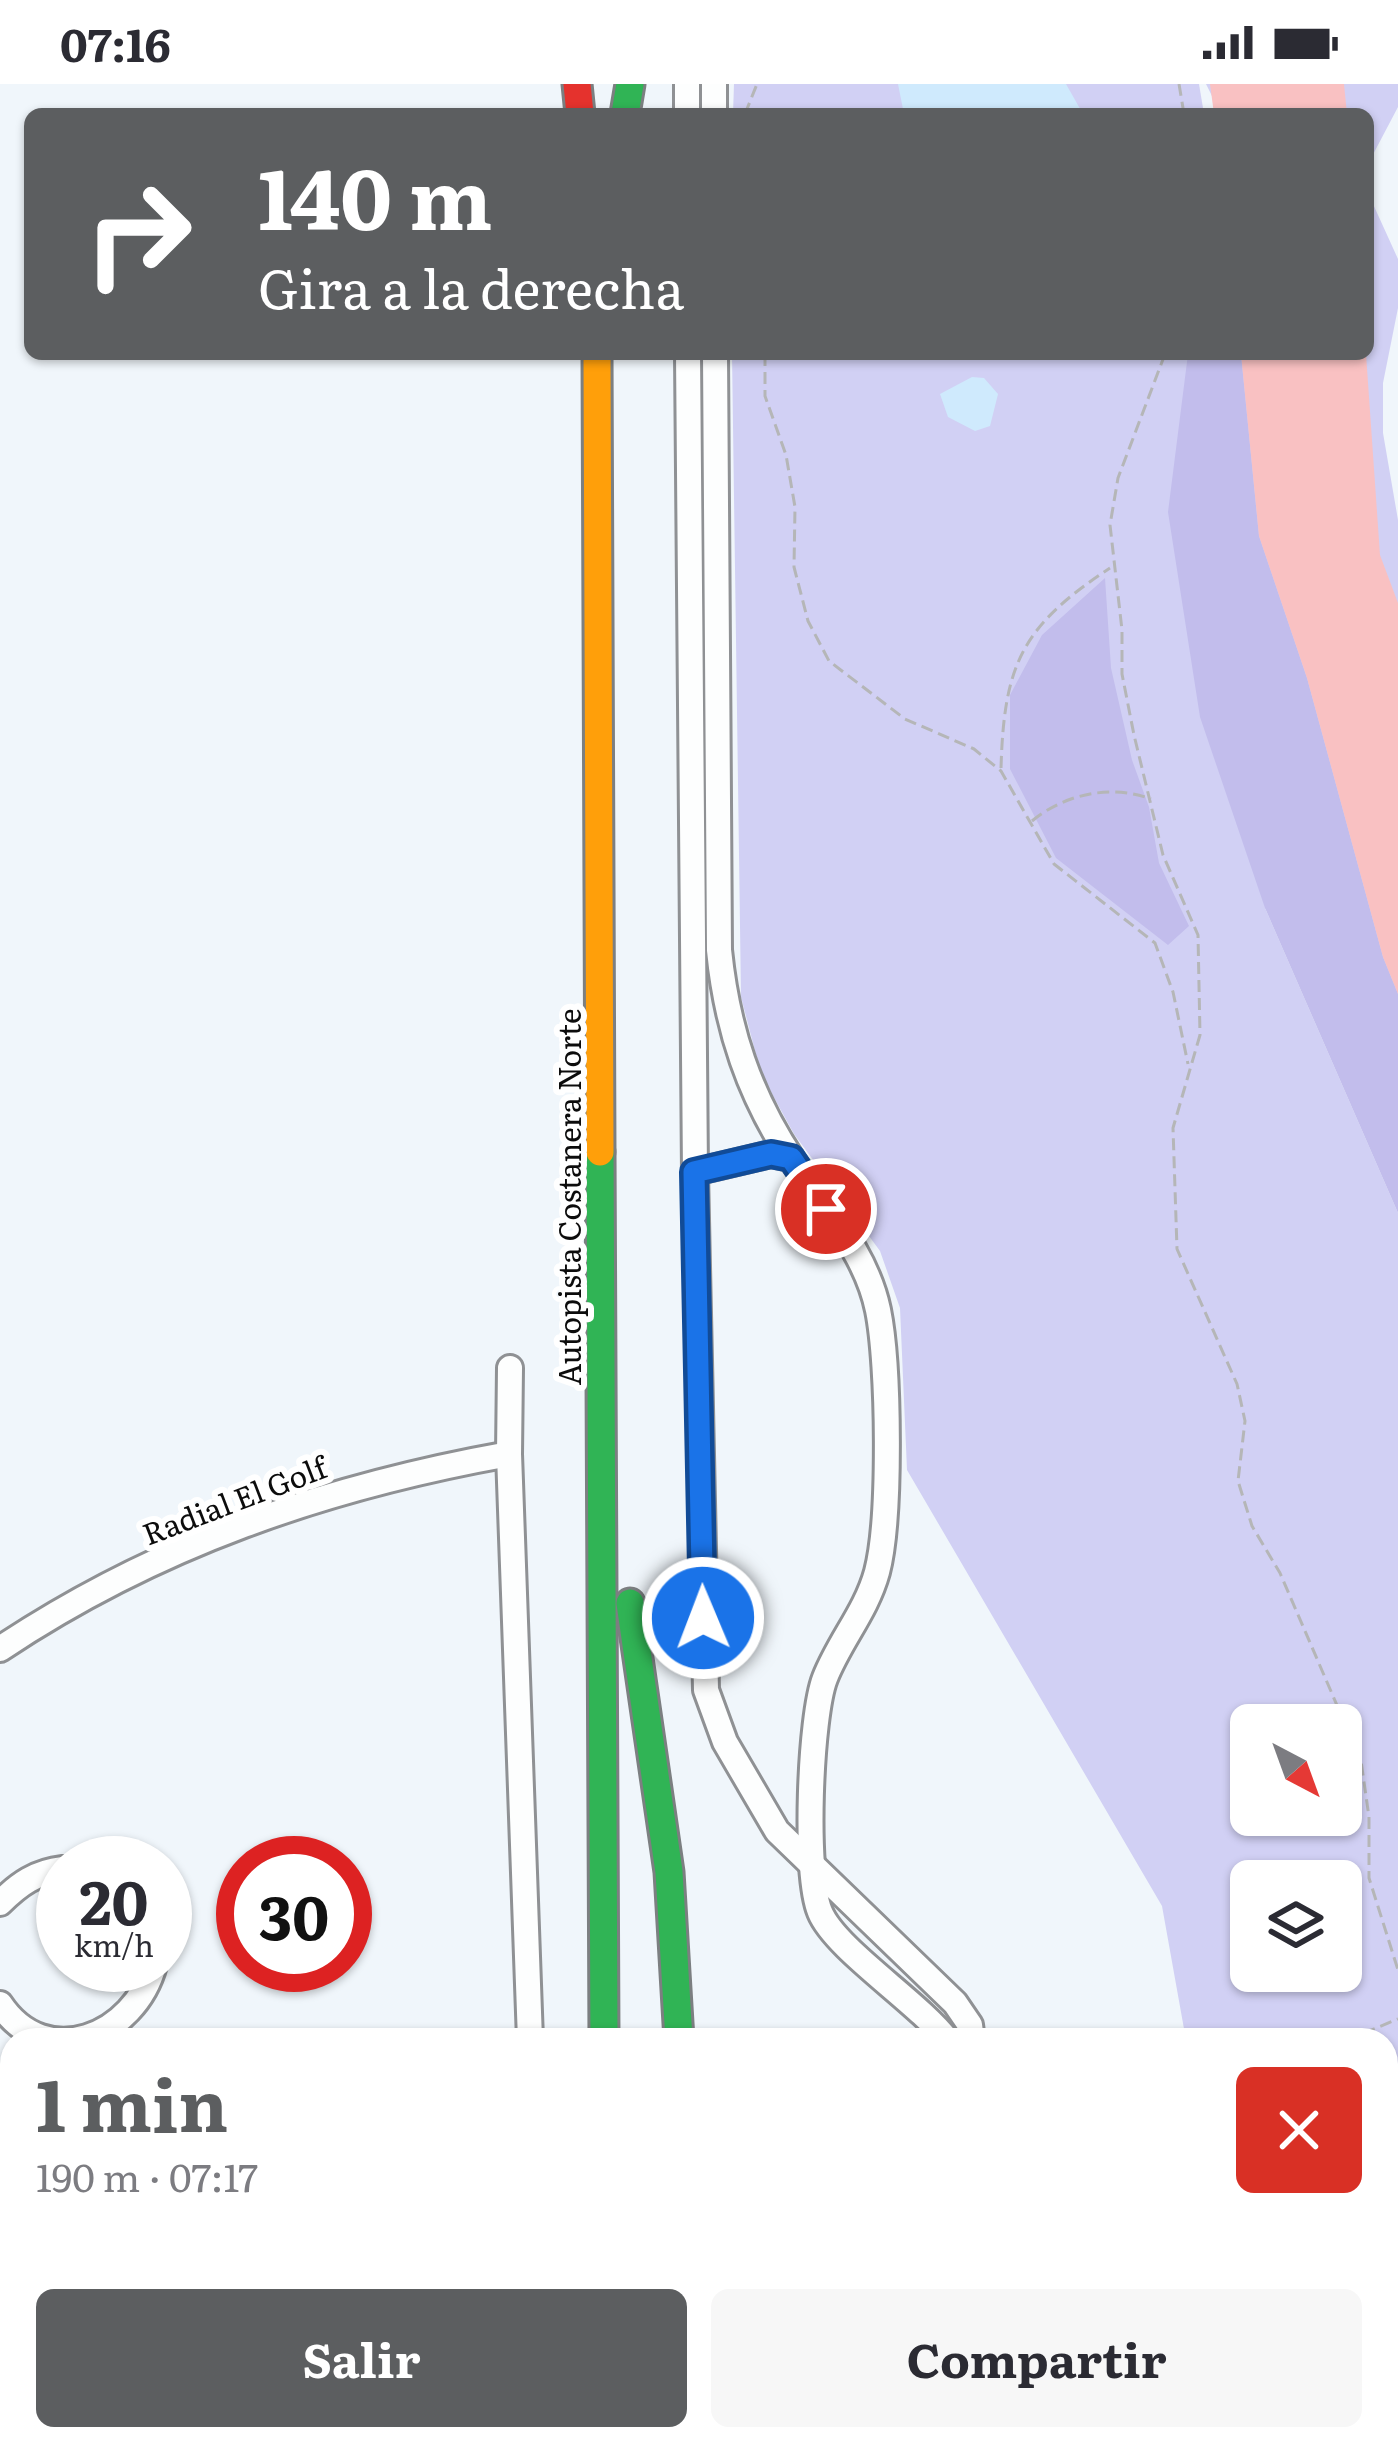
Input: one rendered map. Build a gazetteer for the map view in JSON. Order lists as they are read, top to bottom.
{
  "streets": {
    "highway": ["Autopista Costanera Norte"],
    "street": ["Radial El Golf"]
  },
  "north": "bottom right",
  "page": {
    "status": "07:16",
    "turn": ["140 m", "Gira a la derecha"],
    "speed": "20 km/h",
    "limit": "30",
    "heading": ["1 min", "190 m · 07:17"],
    "buttons": ["Salir", "Compartir"]
  }
}
